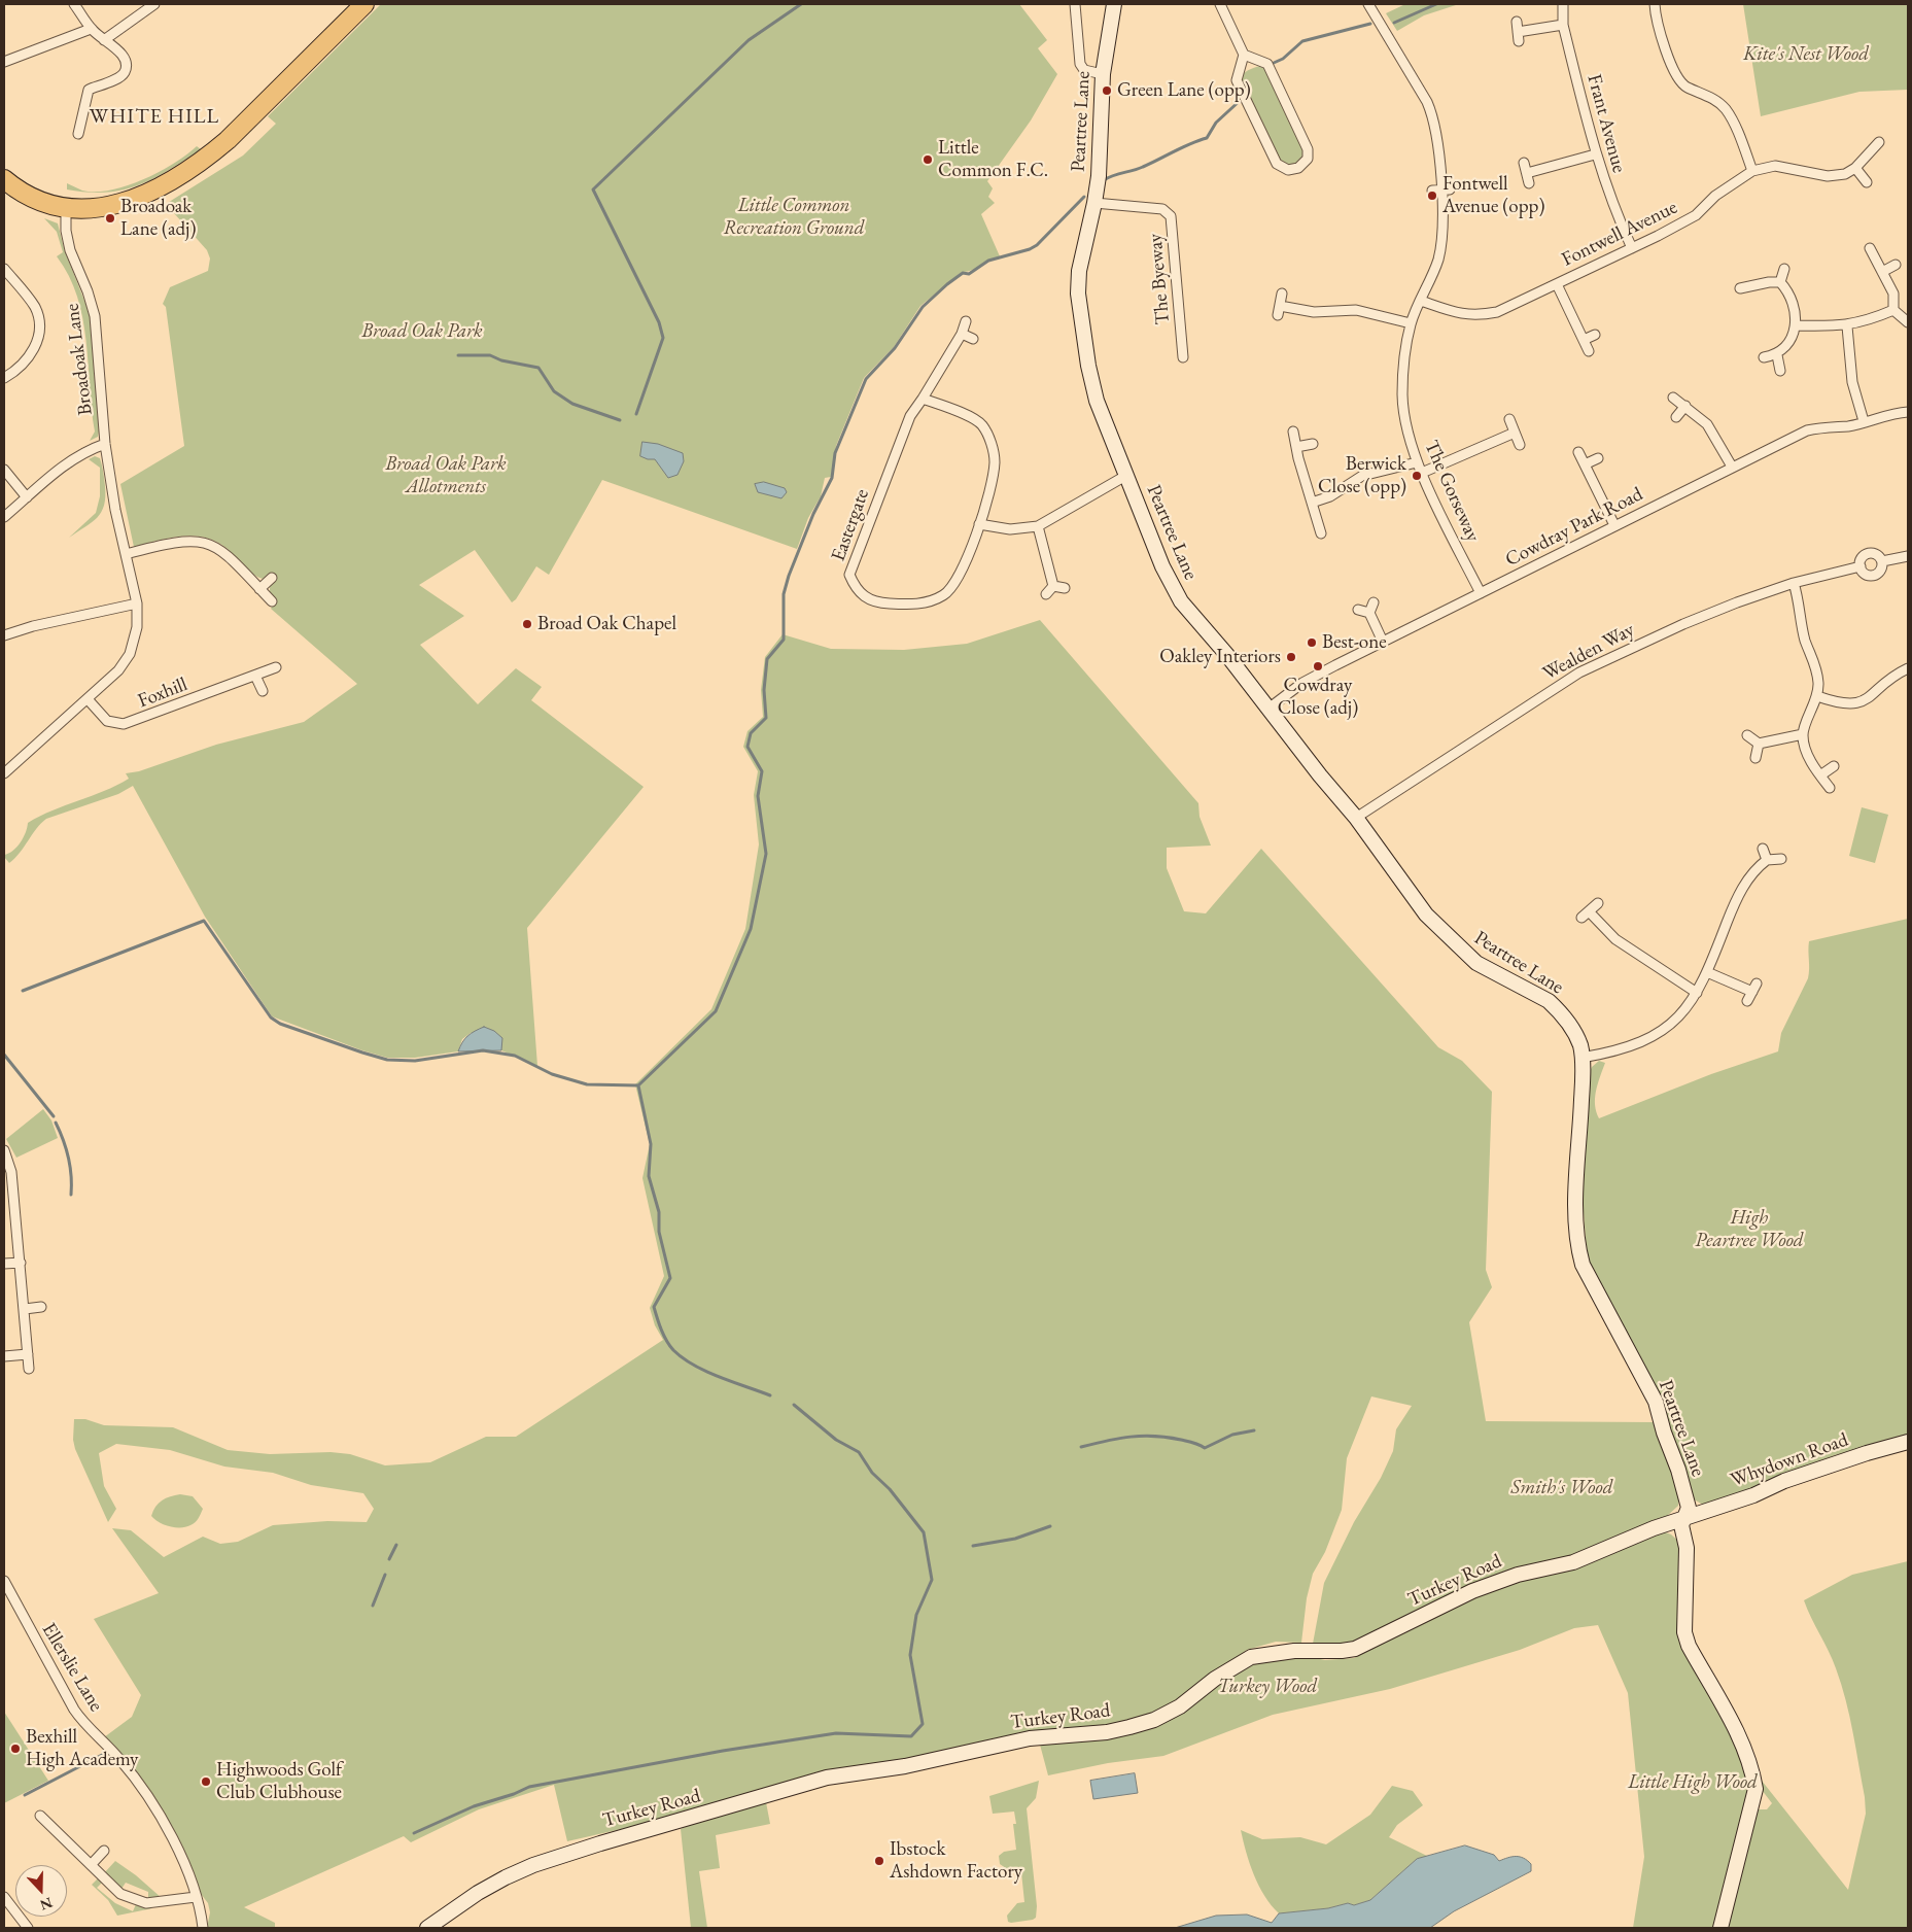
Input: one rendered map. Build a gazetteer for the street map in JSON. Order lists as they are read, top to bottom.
{
  "streets": {
    "street": [
      "Peartree Lane",
      "Frant Avenue",
      "Fontwell Avenue",
      "The Byeway",
      "Broadoak Lane",
      "The Gorseway",
      "Eastergate",
      "Cowdray Park Road",
      "Wealden Way",
      "Foxhill",
      "Whydown Road",
      "Turkey Road",
      "Ellerslie Lane"
    ]
  },
  "crossings": [
    ["Peartree Lane", "The Byeway"],
    ["Peartree Lane", "Cowdray Park Road"],
    ["Peartree Lane", "Wealden Way"],
    ["Peartree Lane", "Whydown Road"],
    ["Peartree Lane", "Turkey Road"],
    ["Frant Avenue", "Fontwell Avenue"],
    ["Fontwell Avenue", "The Gorseway"],
    ["Broadoak Lane", "Foxhill"],
    ["The Gorseway", "Cowdray Park Road"],
    ["Whydown Road", "Turkey Road"]
  ],
  "districts": ["WHITE HILL"],
  "parks": [
    "Kite's Nest Wood",
    "Little Common Recreation Ground",
    "Broad Oak Park",
    "Broad Oak Park Allotments",
    "High Peartree Wood",
    "Smith's Wood",
    "Turkey Wood",
    "Little High Wood"
  ],
  "places": [
    "Green Lane (opp)",
    "Little Common F.C.",
    "Fontwell Avenue (opp)",
    "Broadoak Lane (adj)",
    "Berwick Close (opp)",
    "Broad Oak Chapel",
    "Best-one",
    "Oakley Interiors",
    "Cowdray Close (adj)",
    "Bexhill High Academy",
    "Highwoods Golf Club Clubhouse",
    "Ibstock Ashdown Factory"
  ],
  "north": "bottom"
}
